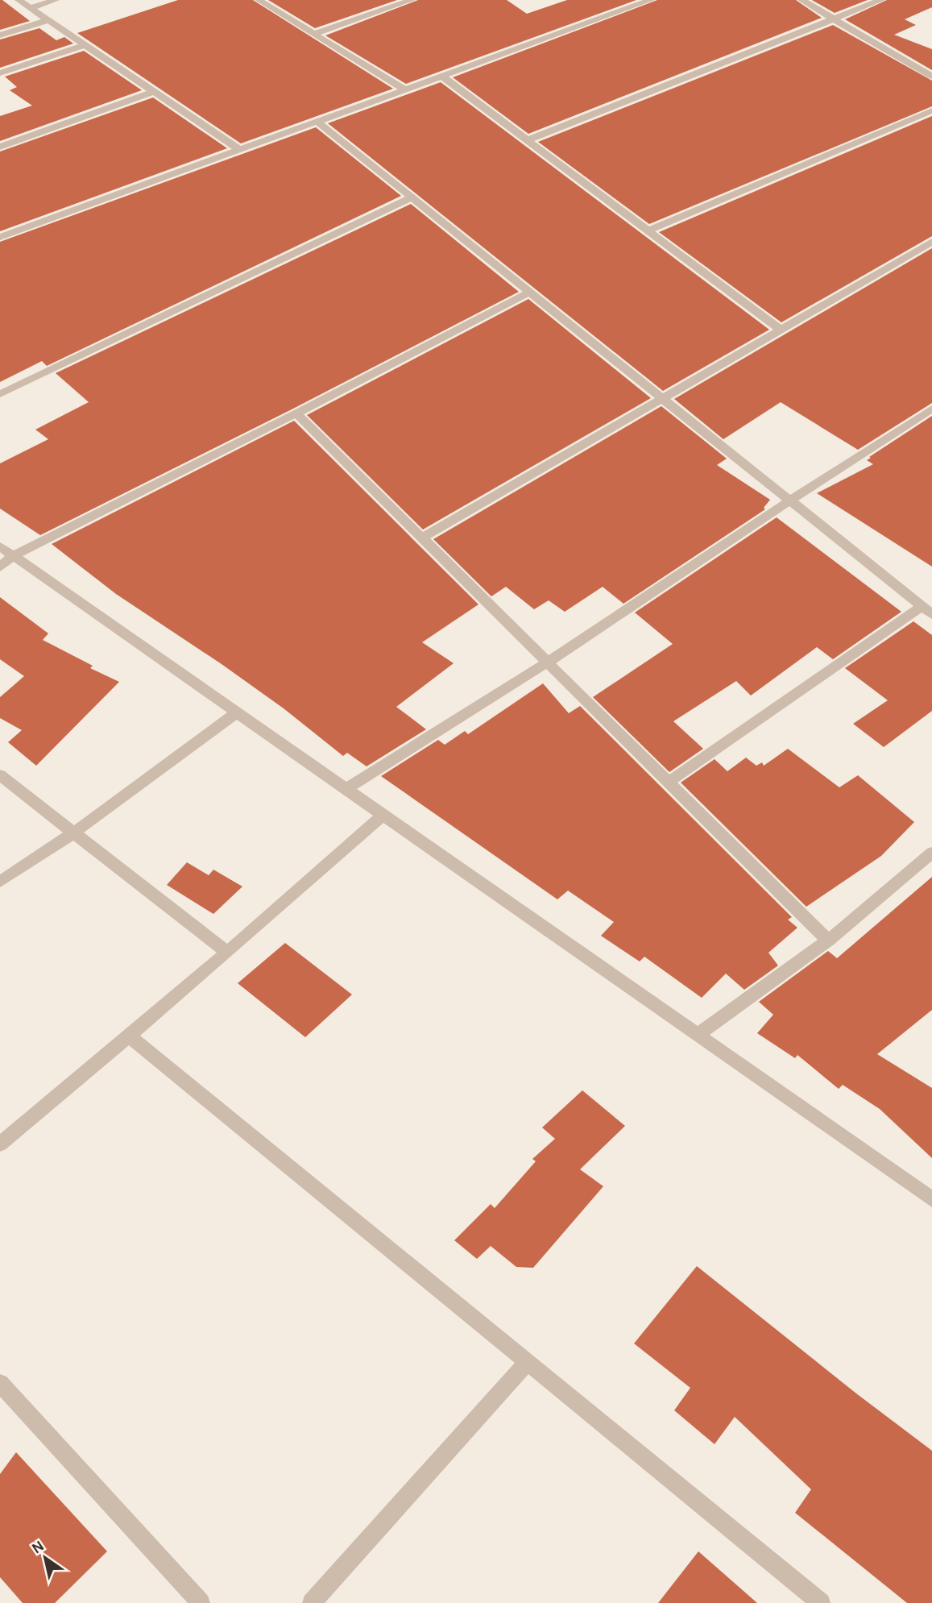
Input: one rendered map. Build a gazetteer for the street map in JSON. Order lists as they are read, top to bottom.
{
  "north": "top left"
}
